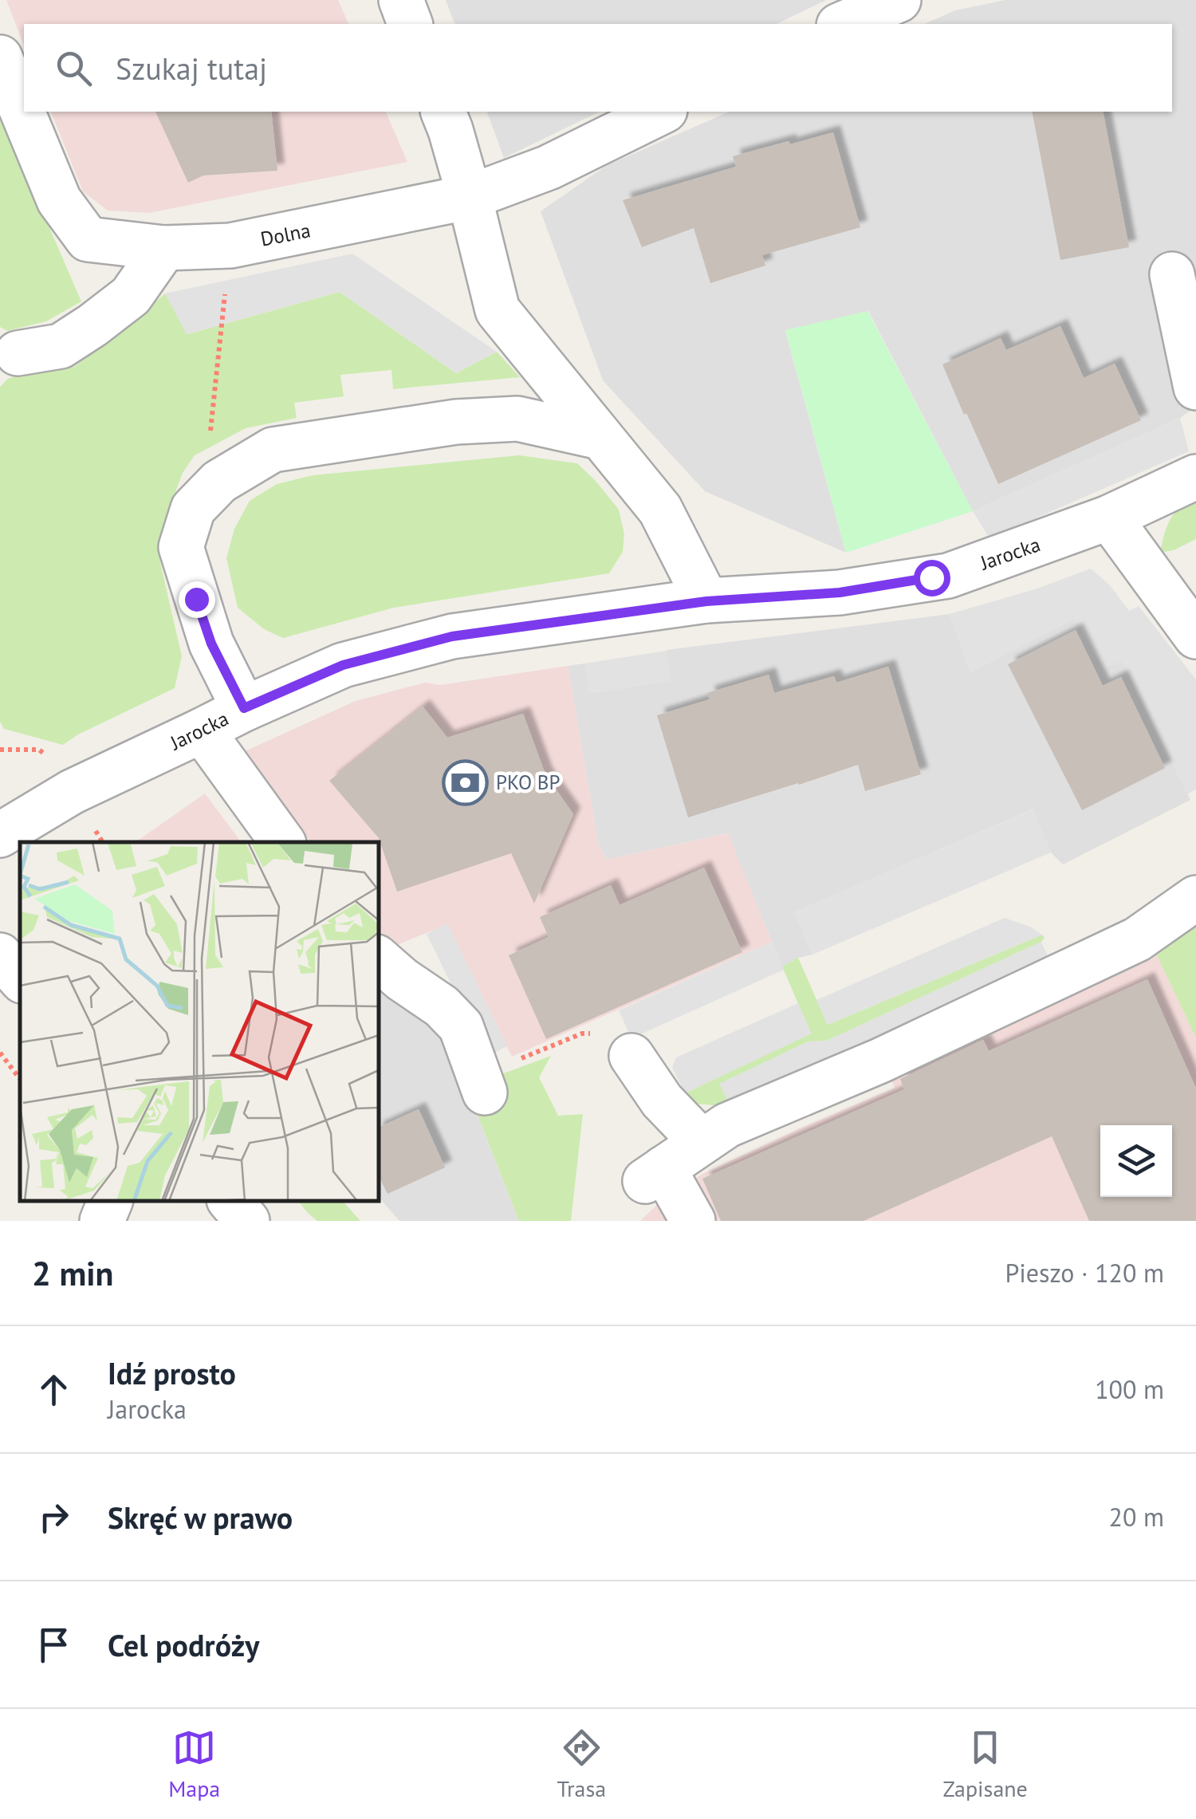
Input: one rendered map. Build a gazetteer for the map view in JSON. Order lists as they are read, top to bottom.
{
  "streets": {
    "street": ["Dolna", "Jarocka"]
  },
  "places": {
    "bank": ["PKO BP"]
  },
  "page": {
    "search": "Szukaj tutaj",
    "heading": ["2 min", "Pieszo · 120 m"],
    "list": [
      ["Idź prosto", "Jarocka", "100 m"],
      ["Skręć w prawo", "20 m"],
      "Cel podróży"
    ],
    "nav": ["Mapa", "Trasa", "Zapisane"]
  }
}
